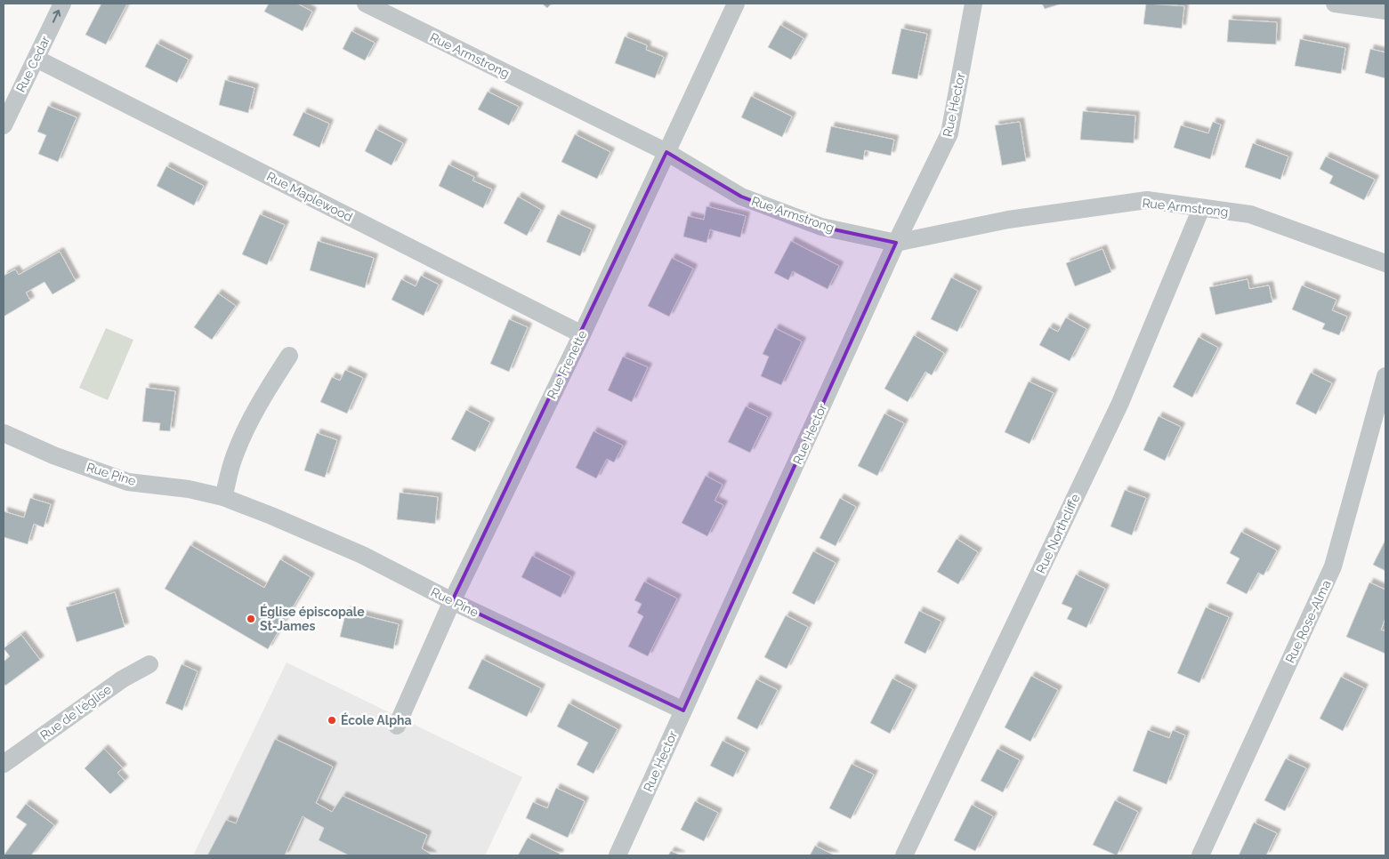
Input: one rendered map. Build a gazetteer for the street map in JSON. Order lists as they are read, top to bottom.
{
  "streets": {
    "street": [
      "Rue Armstrong",
      "Rue Cedar",
      "Rue Hector",
      "Rue Maplewood",
      "Rue Frenette",
      "Rue Pine",
      "Rue Northcliffe",
      "Rue Rose-Alma",
      "Rue de l'église"
    ]
  },
  "crossings": [
    ["Rue Armstrong", "Rue Hector"],
    ["Rue Armstrong", "Rue Frenette"],
    ["Rue Armstrong", "Rue Northcliffe"],
    ["Rue Cedar", "Rue Maplewood"],
    ["Rue Hector", "Rue Pine"],
    ["Rue Maplewood", "Rue Frenette"],
    ["Rue Frenette", "Rue Pine"]
  ],
  "one_way": ["Rue Cedar"],
  "places": ["Église épiscopale St-James", "École Alpha"]
}
